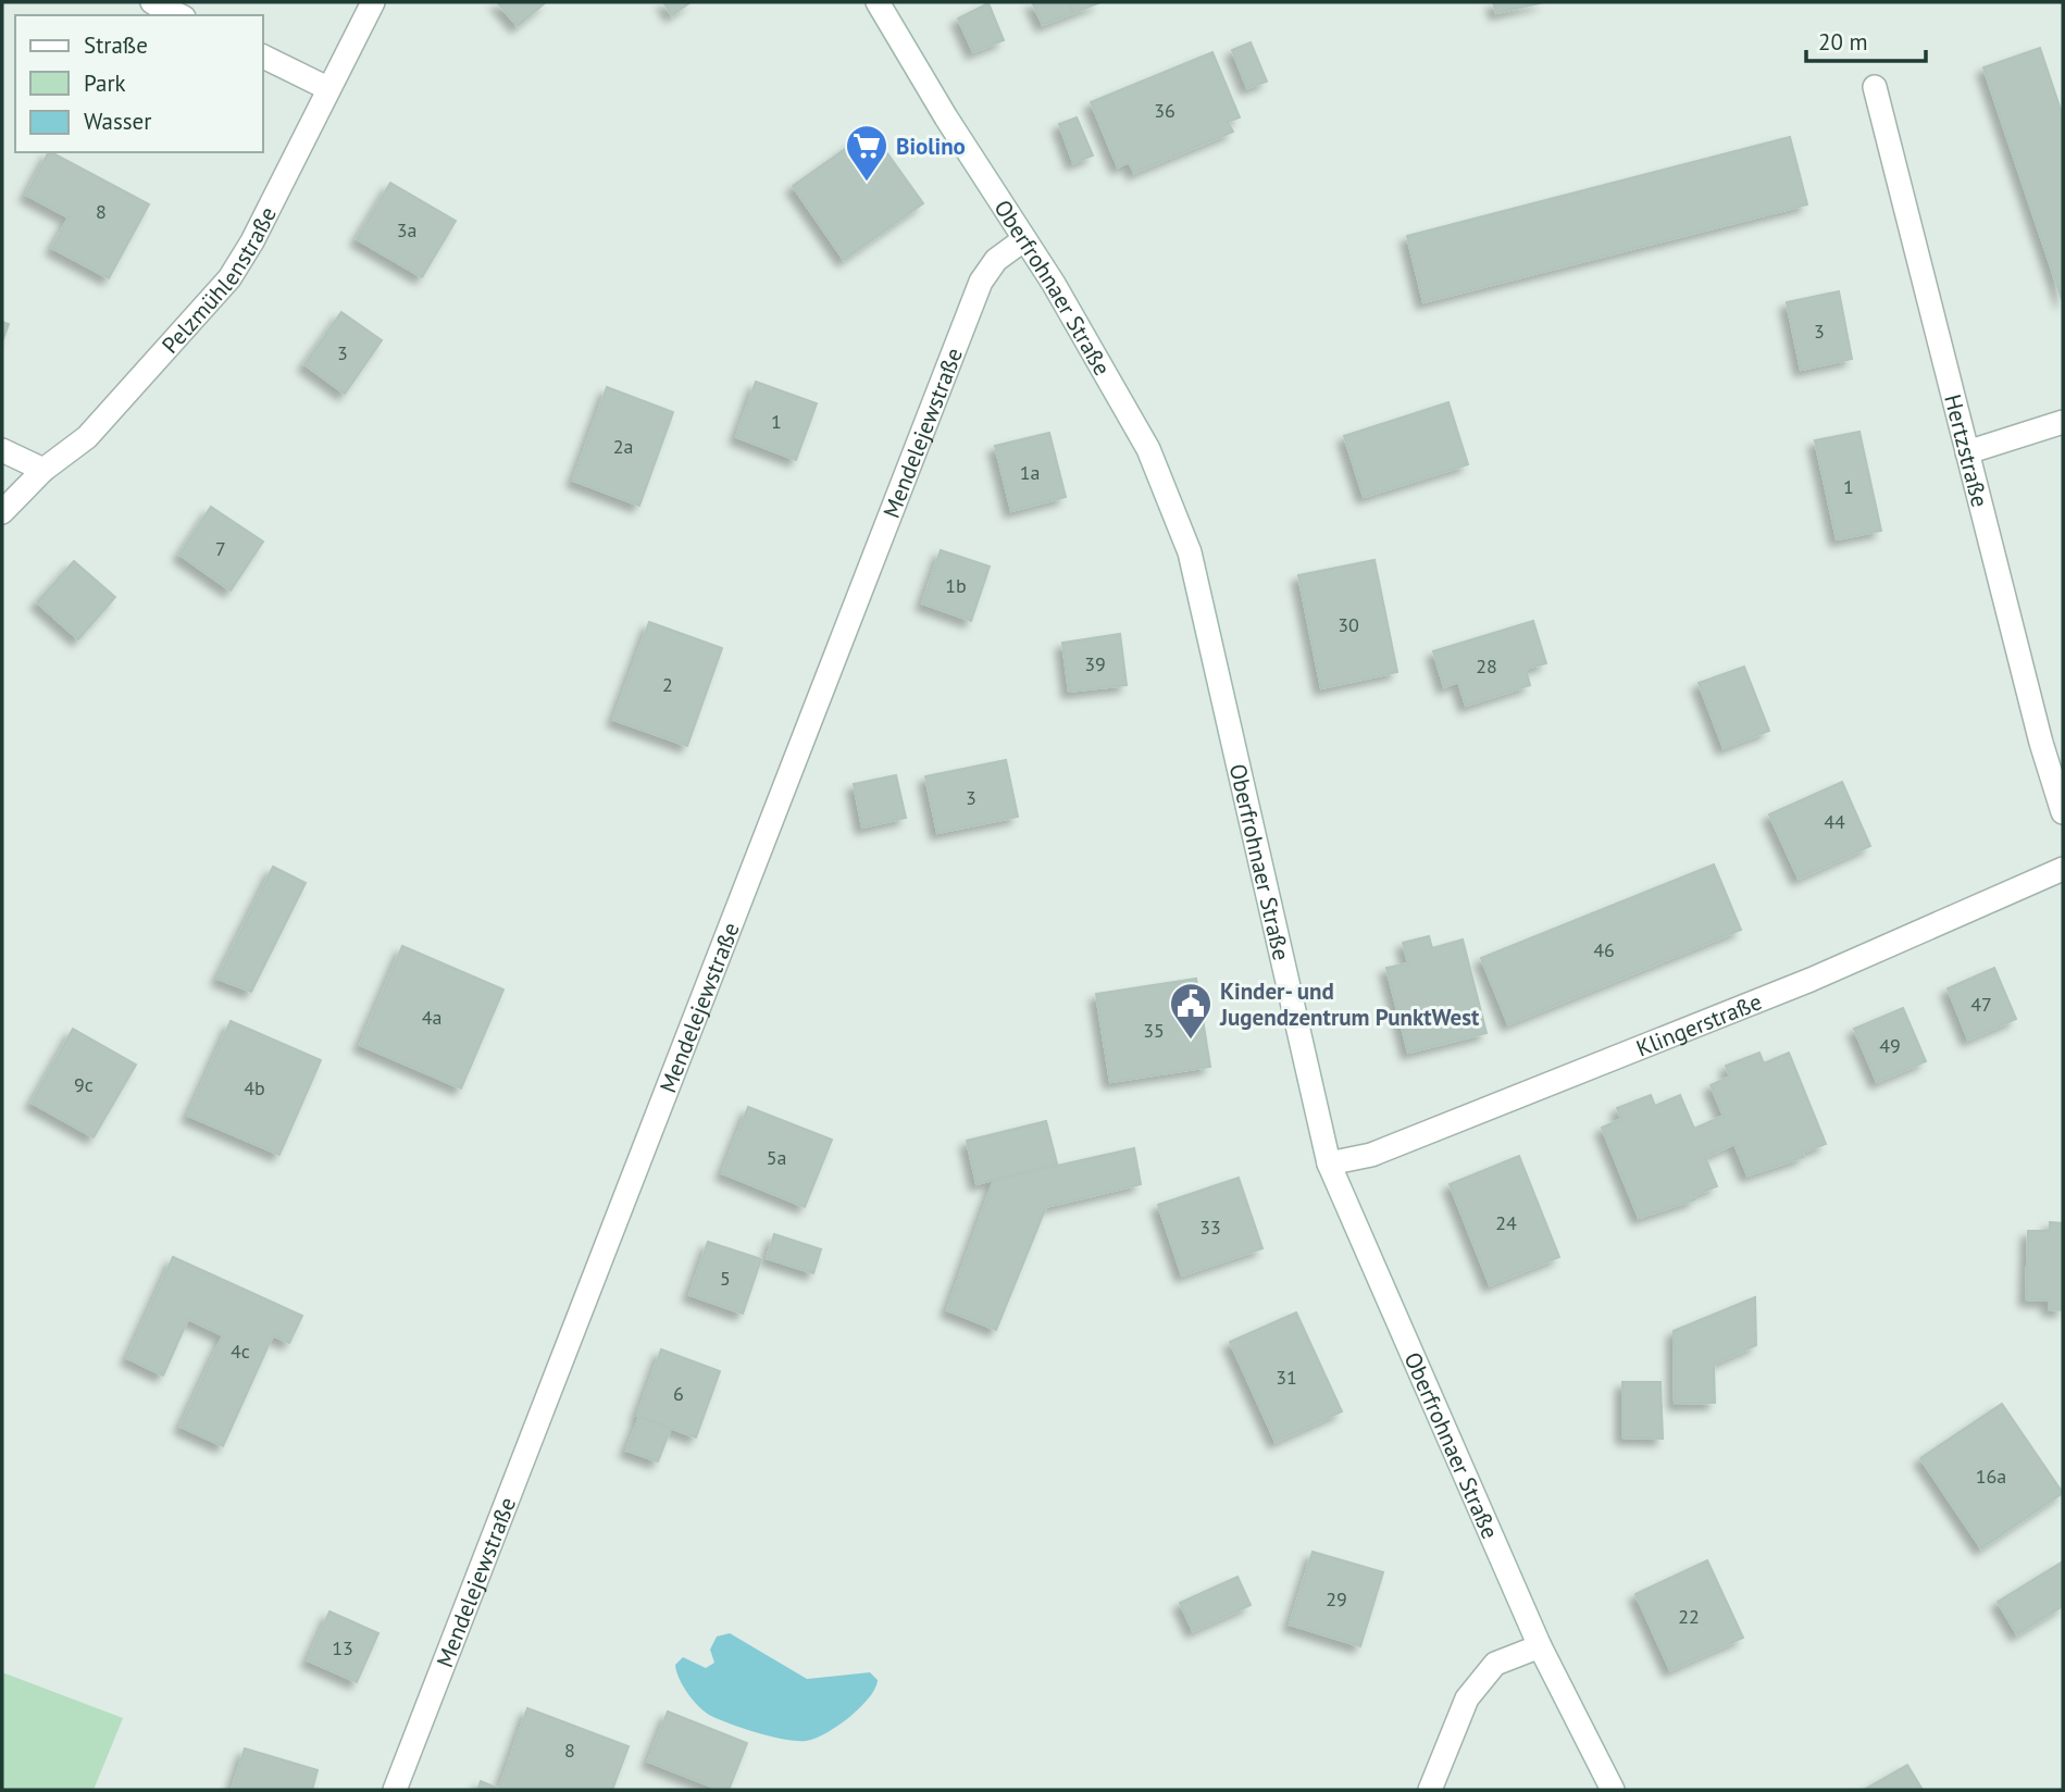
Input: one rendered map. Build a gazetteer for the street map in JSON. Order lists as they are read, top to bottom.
{
  "streets": {
    "street": [
      "Pelzmühlenstraße",
      "Oberfrohnaer Straße",
      "Mendelejewstraße",
      "Hertzstraße",
      "Klingerstraße"
    ]
  },
  "crossings": [
    ["Oberfrohnaer Straße", "Mendelejewstraße"],
    ["Oberfrohnaer Straße", "Klingerstraße"]
  ],
  "places": {
    "supermarket": ["Biolino"],
    "public building": ["Kinder- und Jugendzentrum PunktWest"]
  },
  "house_numbers": [
    "36",
    "8",
    "3a",
    "3",
    "3",
    "1",
    "2a",
    "1a",
    "1",
    "7",
    "1b",
    "30",
    "39",
    "28",
    "2",
    "3",
    "44",
    "46",
    "47",
    "4a",
    "35",
    "49",
    "9c",
    "4b",
    "5a",
    "24",
    "33",
    "5",
    "4c",
    "31",
    "6",
    "16a",
    "29",
    "22",
    "13",
    "8"
  ],
  "legend": ["Straße", "Park", "Wasser"],
  "scale_bar": "20 m"
}
